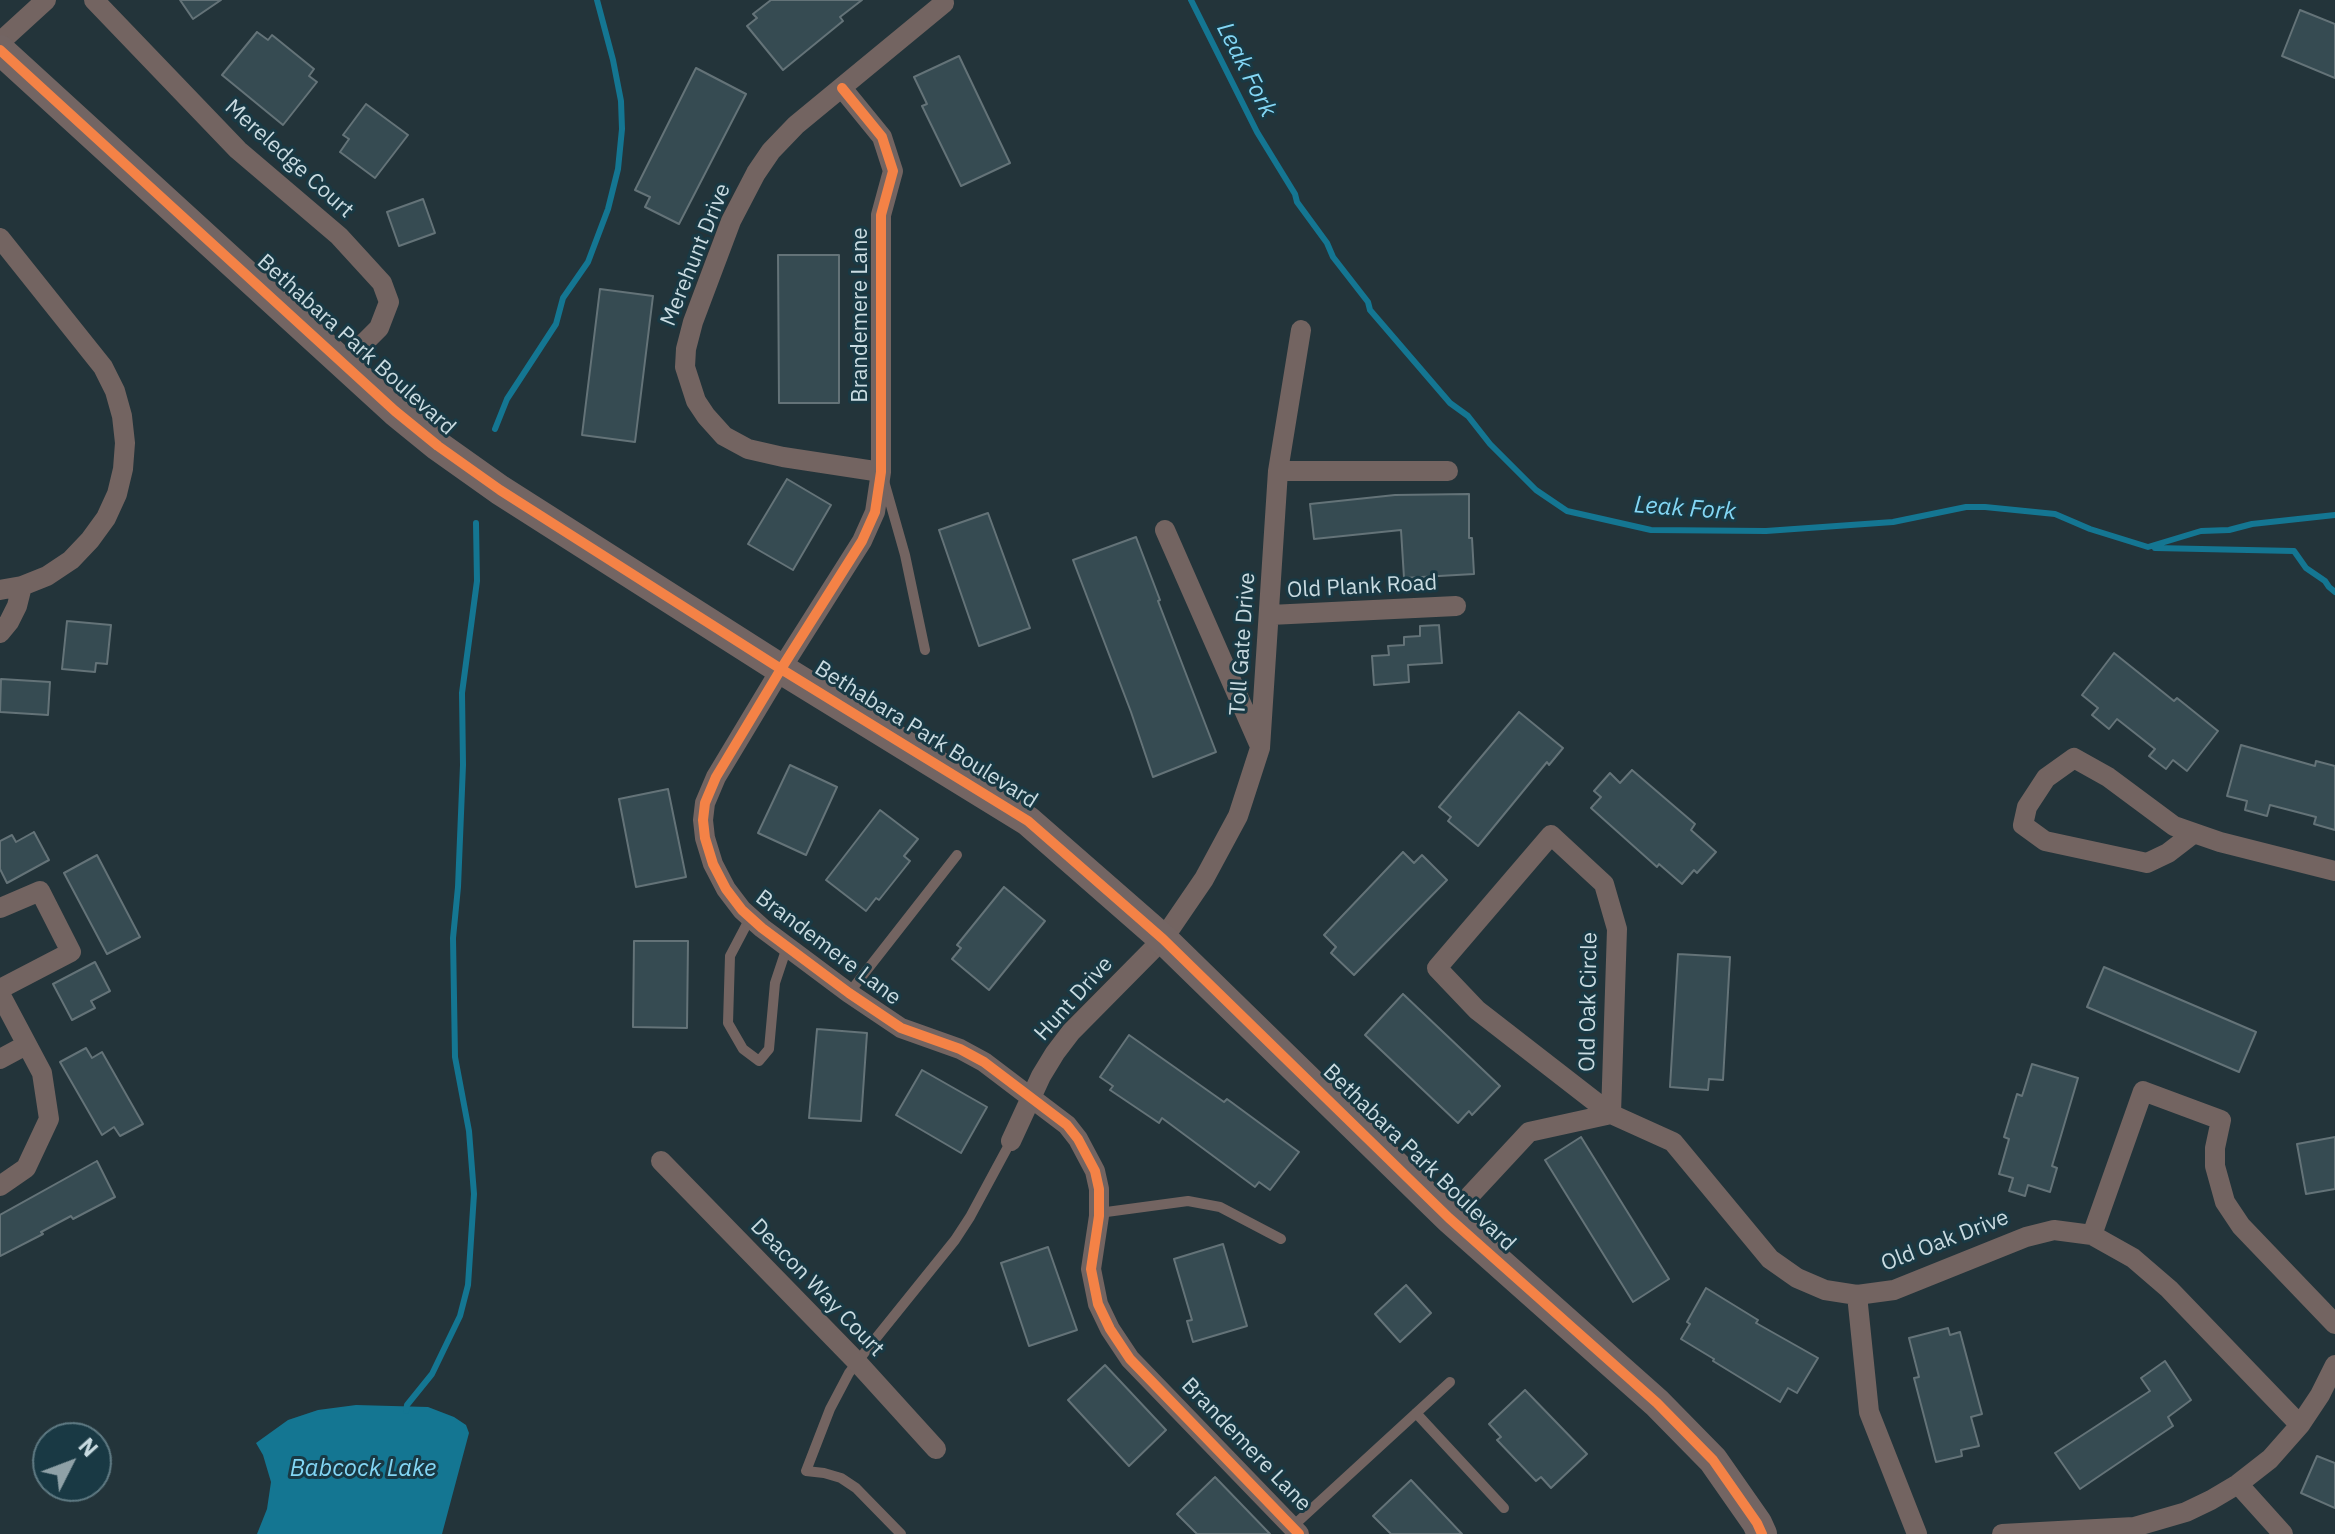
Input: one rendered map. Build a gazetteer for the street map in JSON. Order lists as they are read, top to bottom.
{
  "streets": {
    "street": [
      "Mereledge Court",
      "Merehunt Drive",
      "Brandemere Lane",
      "Bethabara Park Boulevard",
      "Old Plank Road",
      "Toll Gate Drive",
      "Hunt Drive",
      "Old Oak Circle",
      "Old Oak Drive",
      "Deacon Way Court"
    ]
  },
  "crossings": [
    ["Mereledge Court", "Bethabara Park Boulevard"],
    ["Merehunt Drive", "Brandemere Lane"],
    ["Brandemere Lane", "Bethabara Park Boulevard"],
    ["Brandemere Lane", "Hunt Drive"],
    ["Bethabara Park Boulevard", "Toll Gate Drive"],
    ["Bethabara Park Boulevard", "Hunt Drive"],
    ["Old Plank Road", "Toll Gate Drive"],
    ["Toll Gate Drive", "Hunt Drive"],
    ["Old Oak Circle", "Old Oak Drive"]
  ],
  "water": ["Leak Fork", "Babcock Lake"],
  "north": "top right"
}
